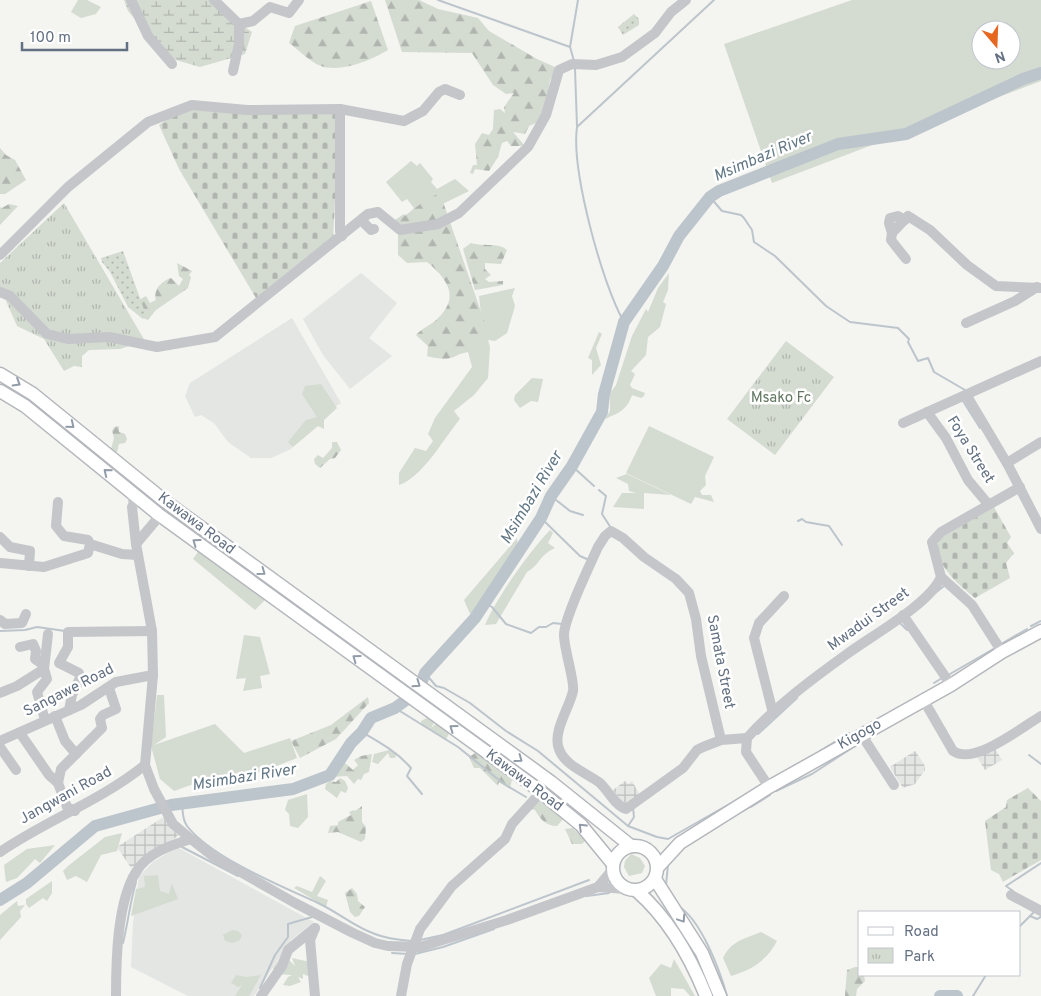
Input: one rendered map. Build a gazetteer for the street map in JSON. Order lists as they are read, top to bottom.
{
  "streets": {
    "main road": ["Kawawa Road", "Kigogo"],
    "street": [
      "Foya Street",
      "Mwadui Street",
      "Samata Street",
      "Sangawe Road",
      "Jangwani Road"
    ]
  },
  "water": ["Msimbazi River"],
  "parks": ["Msako Fc"],
  "legend": ["Road", "Park"],
  "scale_bar": "100 m",
  "north": "bottom"
}
